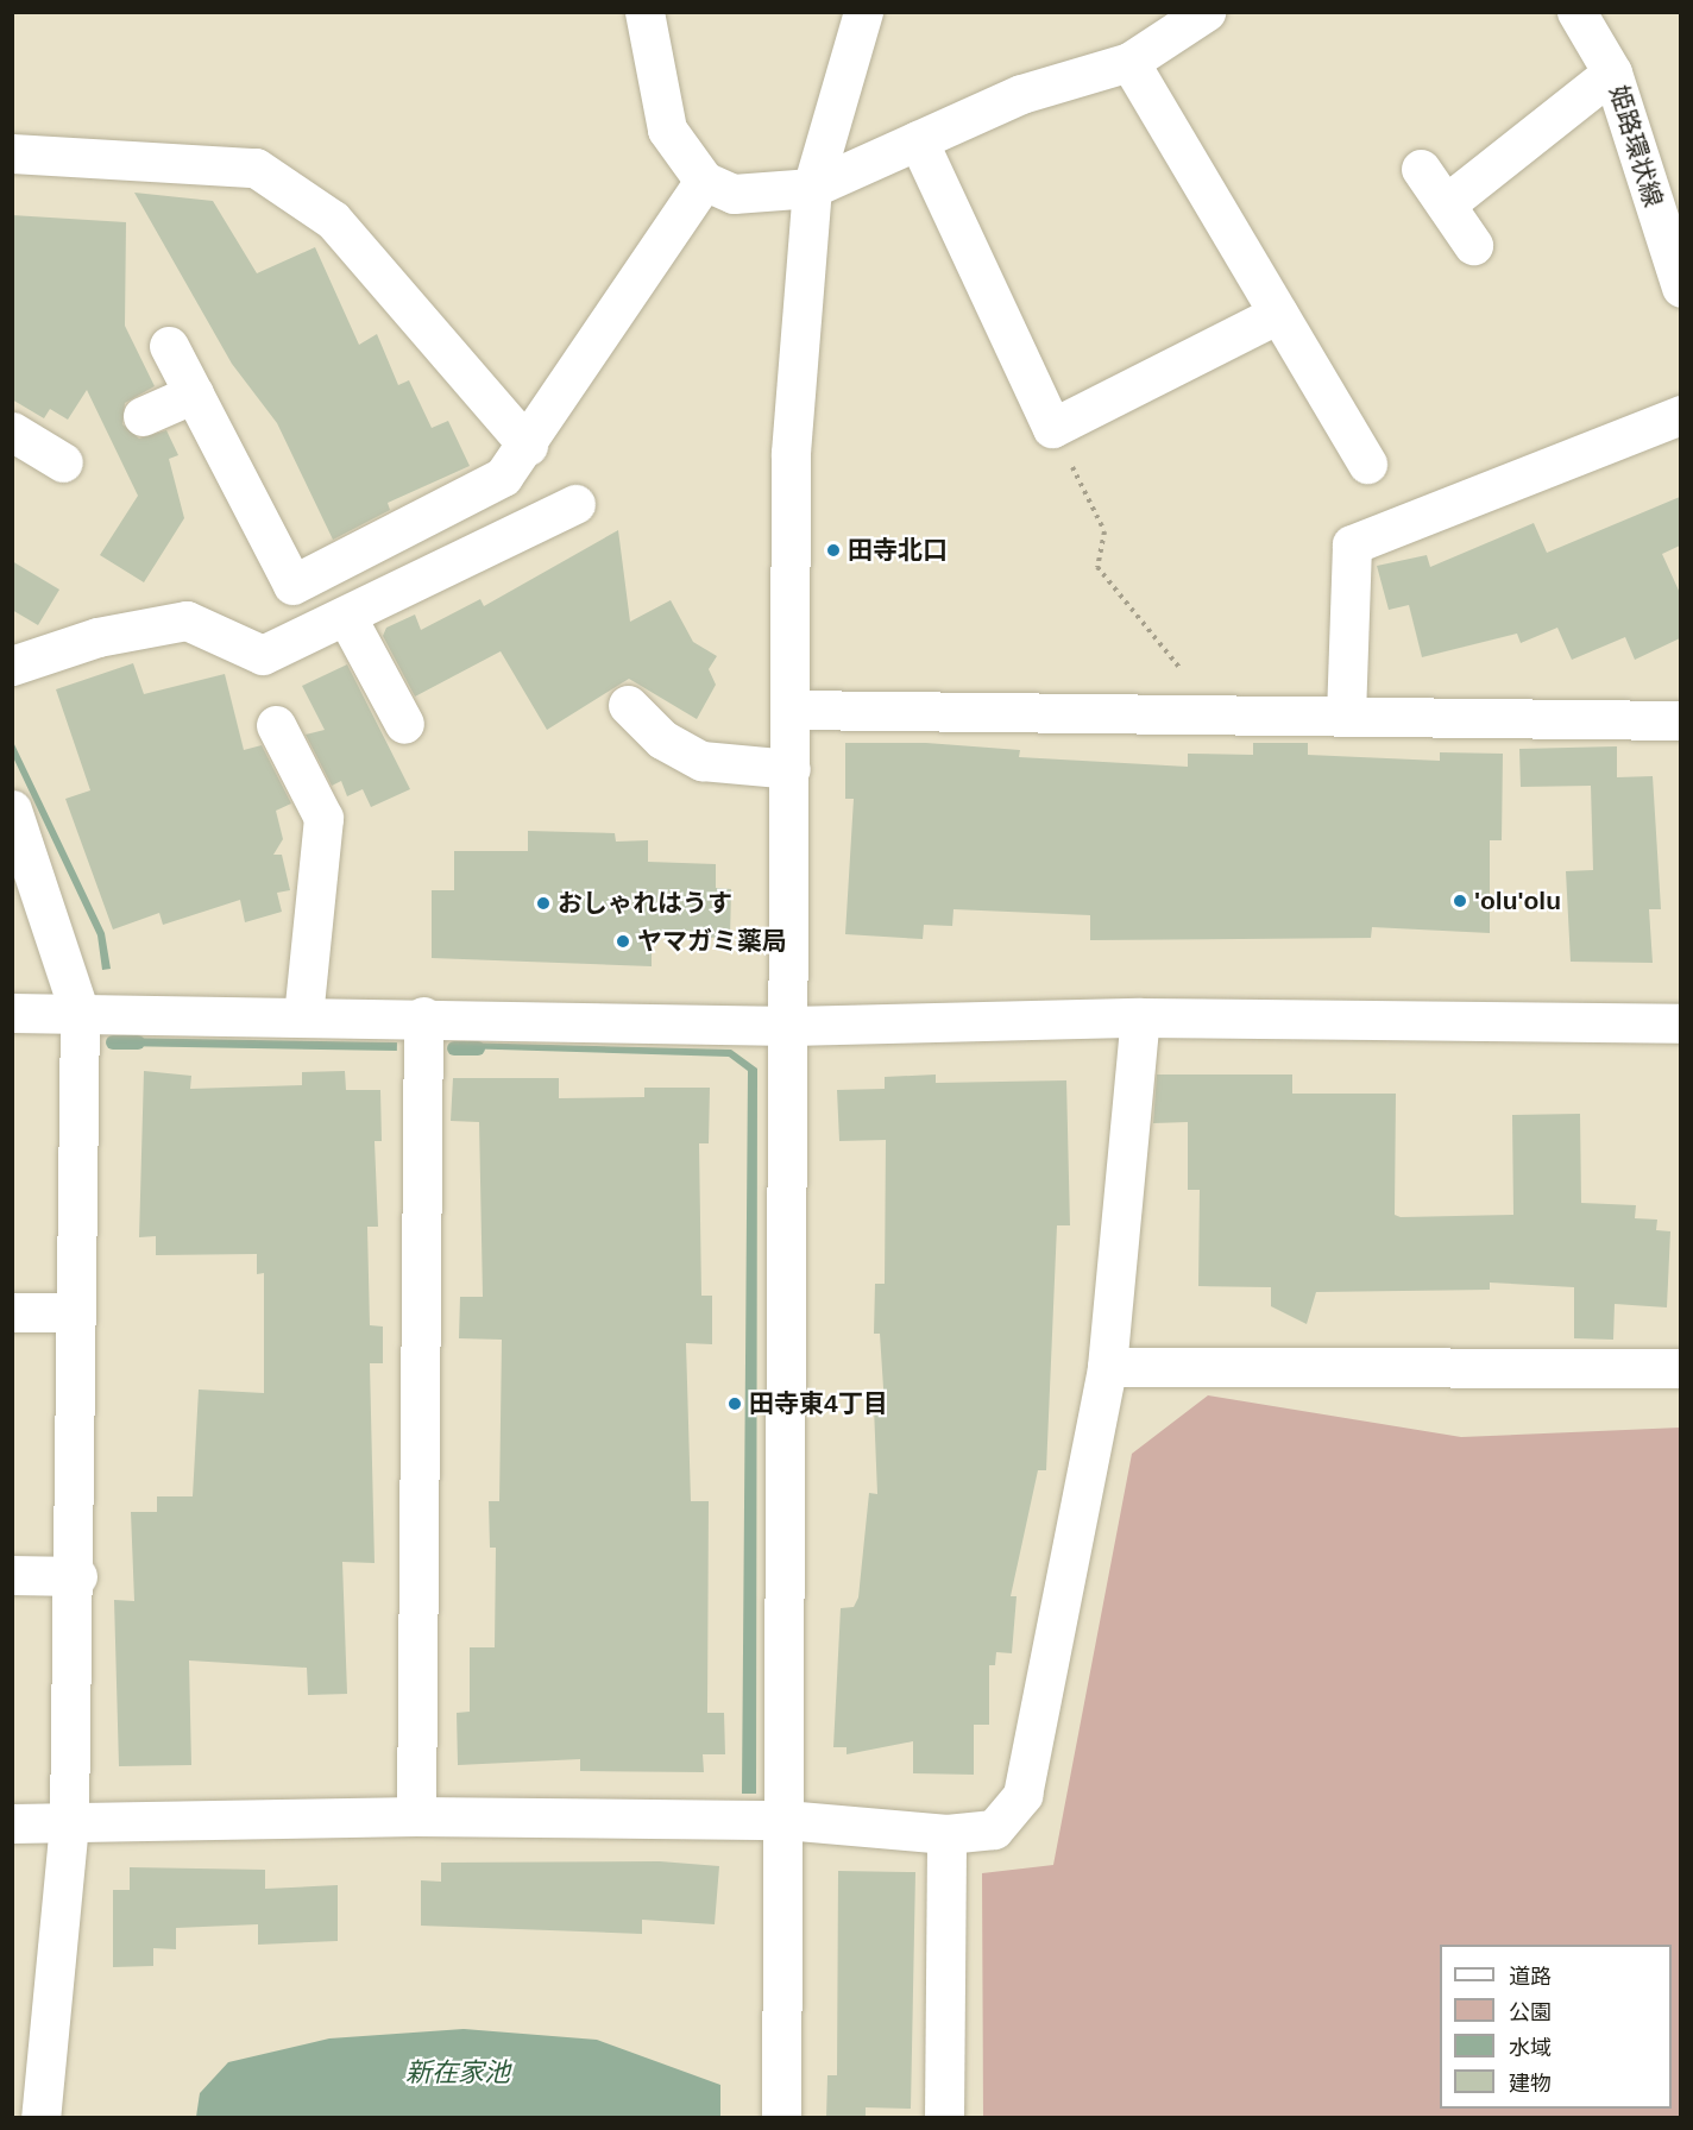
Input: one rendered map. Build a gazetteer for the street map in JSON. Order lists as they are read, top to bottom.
{
  "streets": {
    "street": ["姫路環状線"]
  },
  "water": ["新在家池"],
  "places": [
    "田寺北口",
    "'olu'olu",
    "おしゃれはうす",
    "ヤマガミ薬局",
    "田寺東4丁目"
  ],
  "legend": [
    "道路",
    "公園",
    "水域",
    "建物"
  ]
}
